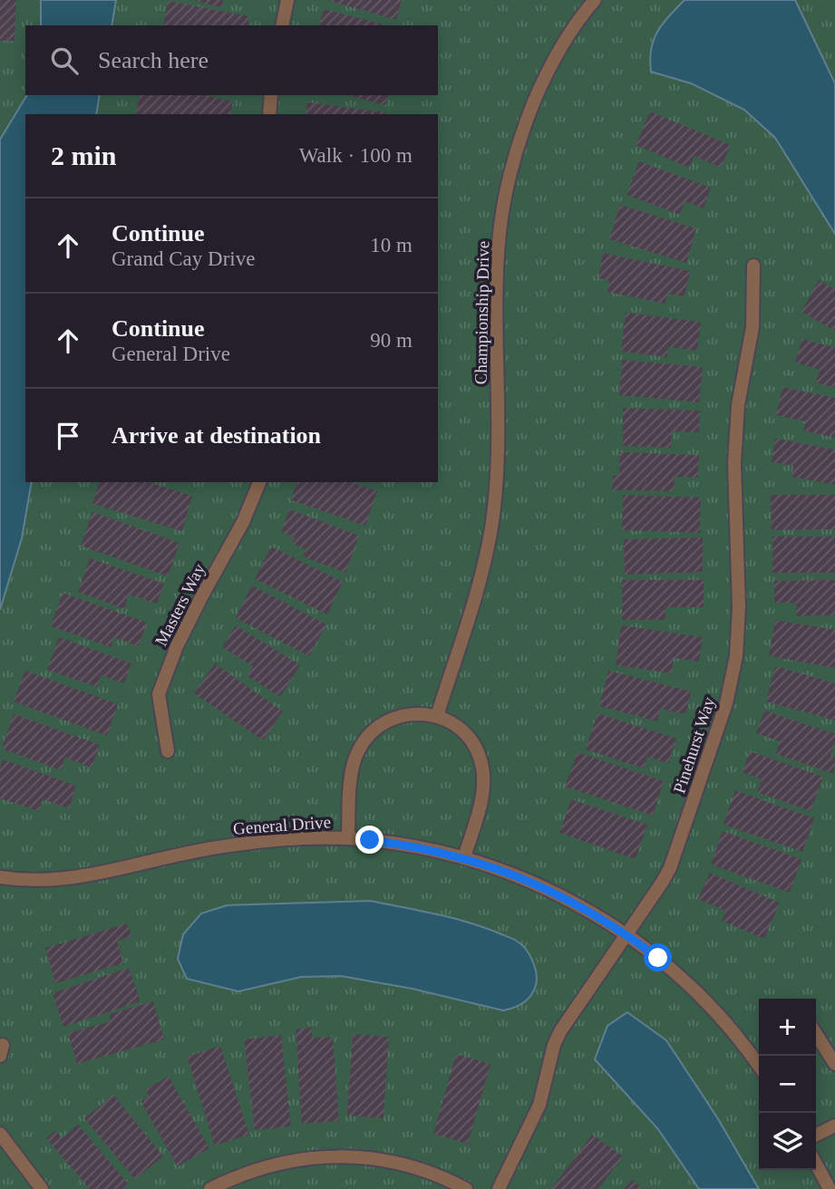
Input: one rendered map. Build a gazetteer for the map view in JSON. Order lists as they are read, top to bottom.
{
  "streets": {
    "street": [
      "Championship Drive",
      "Masters Way",
      "Pinehurst Way",
      "General Drive"
    ]
  },
  "crossings": [
    ["Championship Drive", "General Drive"],
    ["Pinehurst Way", "General Drive"]
  ],
  "page": {
    "search": "Search here",
    "heading": ["2 min", "Walk · 100 m"],
    "list": [
      ["Continue", "Grand Cay Drive", "10 m"],
      ["Continue", "General Drive", "90 m"],
      "Arrive at destination"
    ],
    "map_buttons": ["+", "−"]
  }
}
